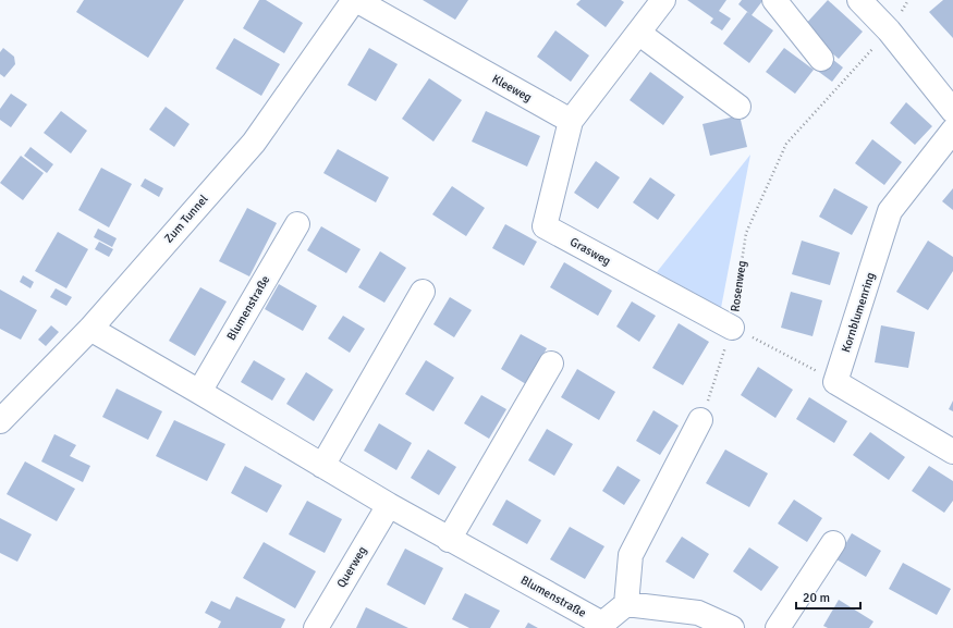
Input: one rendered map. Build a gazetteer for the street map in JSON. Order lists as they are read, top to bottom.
{
  "streets": {
    "street": [
      "Kleeweg",
      "Zum Tunnel",
      "Grasweg",
      "Blumenstraße",
      "Kornblumenring",
      "Querweg"
    ],
    "path": ["Rosenweg"]
  },
  "crossings": [
    ["Kleeweg", "Zum Tunnel"],
    ["Kleeweg", "Grasweg"],
    ["Zum Tunnel", "Blumenstraße"],
    ["Grasweg", "Rosenweg"],
    ["Blumenstraße", "Querweg"]
  ],
  "scale_bar": "20 m"
}
